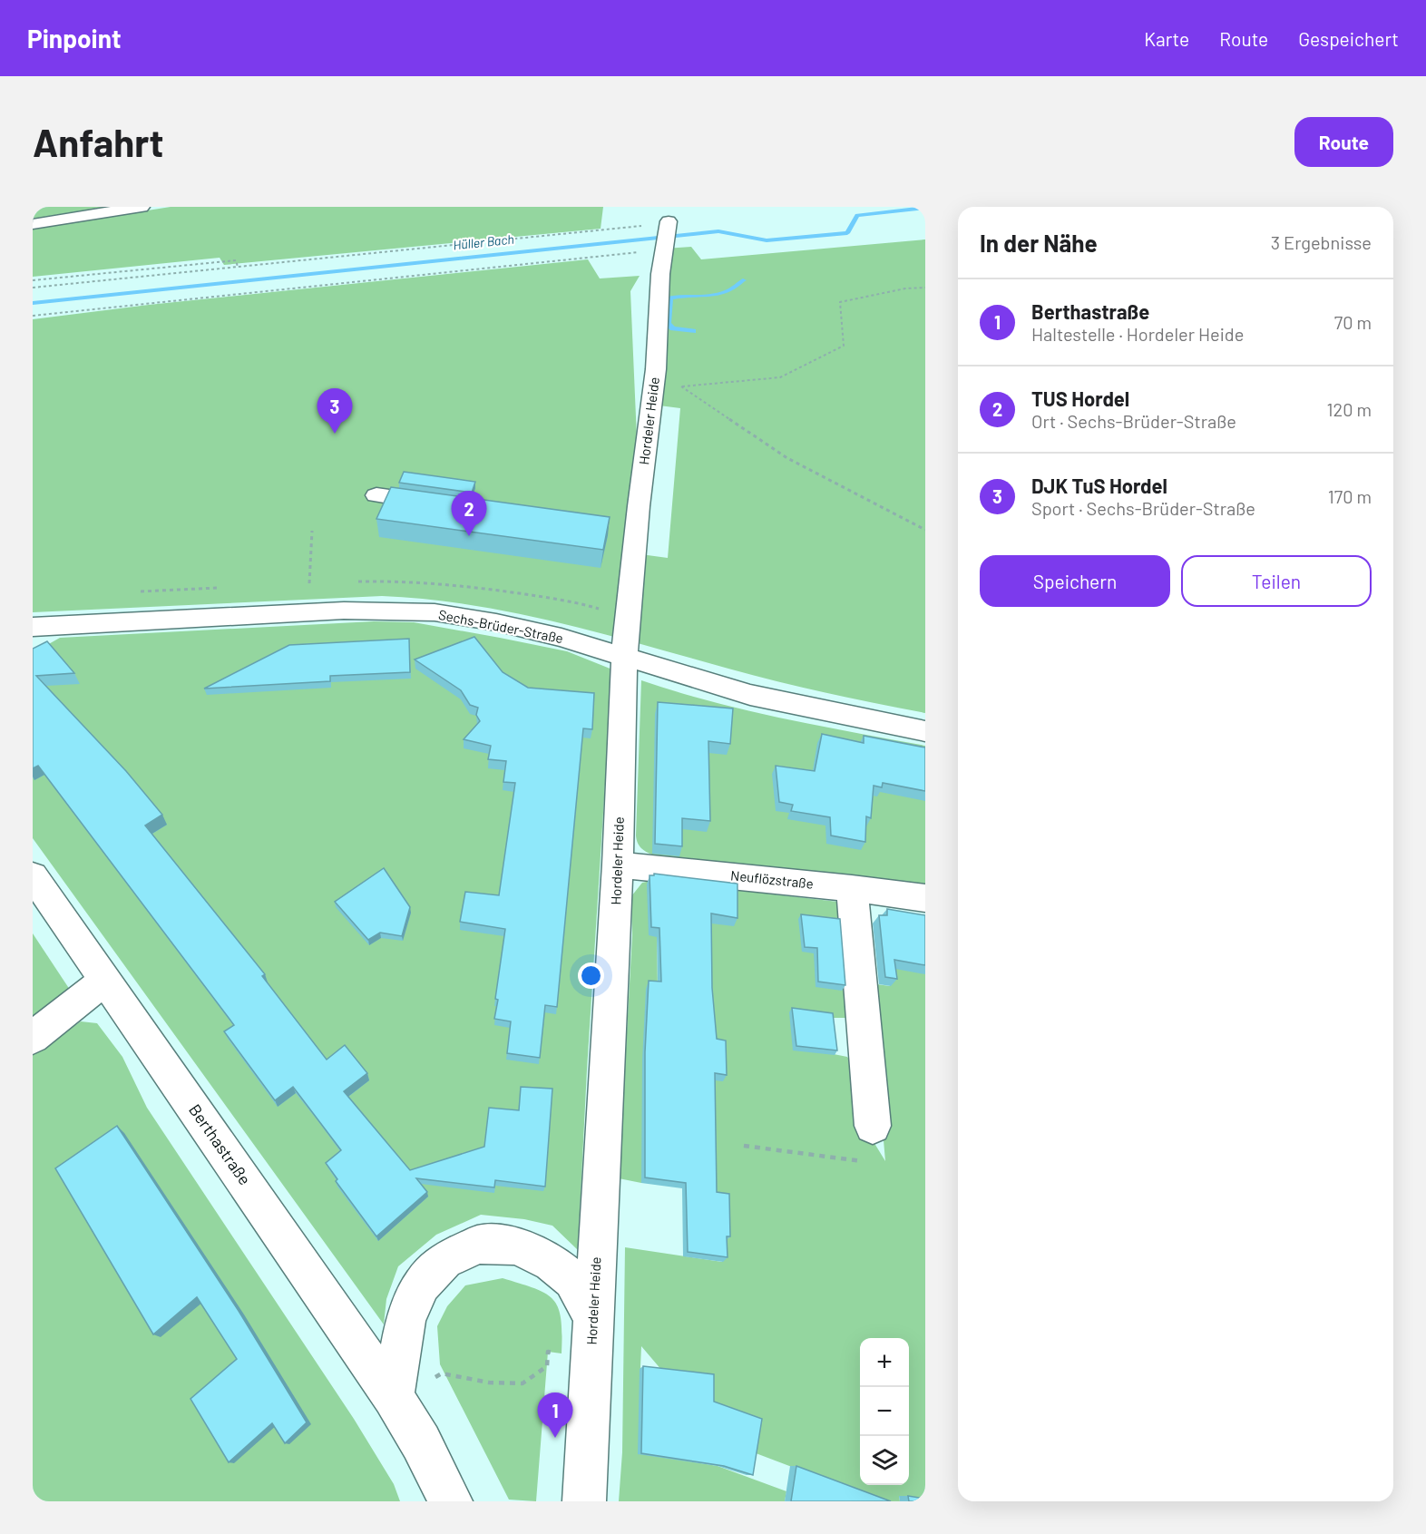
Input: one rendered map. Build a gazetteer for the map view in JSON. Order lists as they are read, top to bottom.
{
  "streets": {
    "street": [
      "Hordeler Heide",
      "Sechs-Brüder-Straße",
      "Neuflözstraße",
      "Berthastraße"
    ]
  },
  "crossings": [
    ["Hordeler Heide", "Sechs-Brüder-Straße"],
    ["Hordeler Heide", "Neuflözstraße"]
  ],
  "water": ["Hüller Bach"],
  "page": {
    "header": "Pinpoint",
    "nav": ["Karte", "Route", "Gespeichert"],
    "buttons": [
      "Route",
      ["Speichern", "Teilen"]
    ],
    "title": "Anfahrt",
    "heading": ["In der Nähe", "3 Ergebnisse"],
    "list": [
      {
        "mark": "1",
        "name": "Berthastraße",
        "note": "Haltestelle · Hordeler Heide",
        "value": "70 m"
      },
      {
        "mark": "2",
        "name": "TUS Hordel",
        "note": "Ort · Sechs-Brüder-Straße",
        "value": "120 m"
      },
      {
        "mark": "3",
        "name": "DJK TuS Hordel",
        "note": "Sport · Sechs-Brüder-Straße",
        "value": "170 m"
      }
    ],
    "pins": ["3", "2", "1"],
    "map_buttons": ["+", "−"]
  }
}
